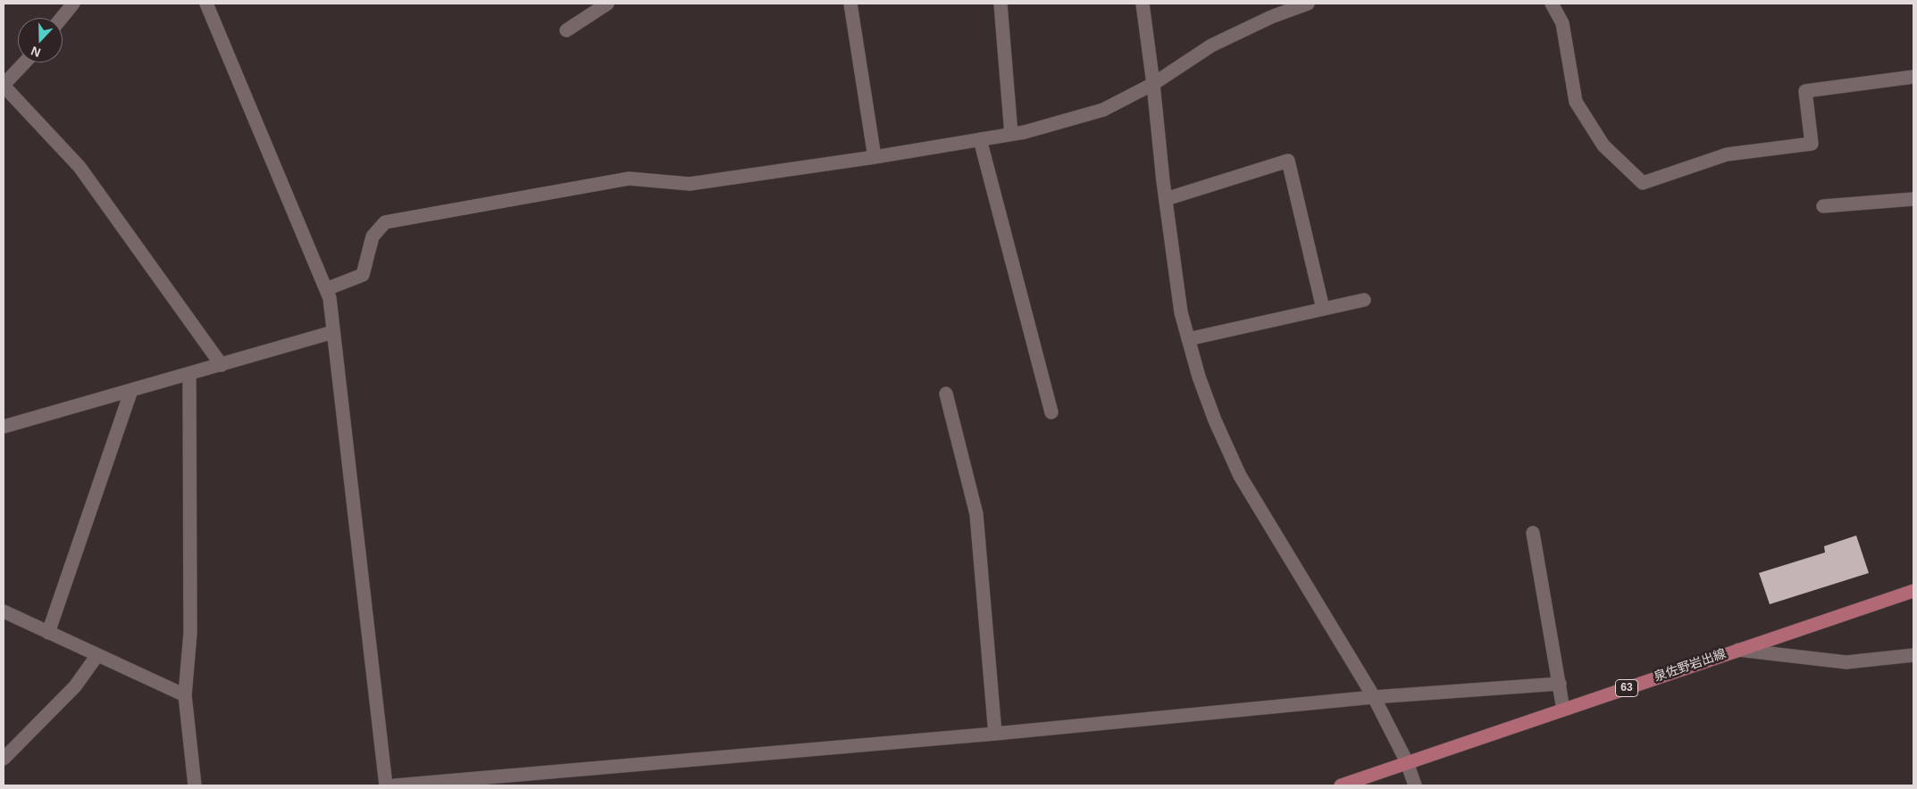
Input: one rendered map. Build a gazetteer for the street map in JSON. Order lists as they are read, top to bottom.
{
  "streets": {
    "main road": ["泉佐野岩出線", "63"]
  },
  "north": "bottom"
}
